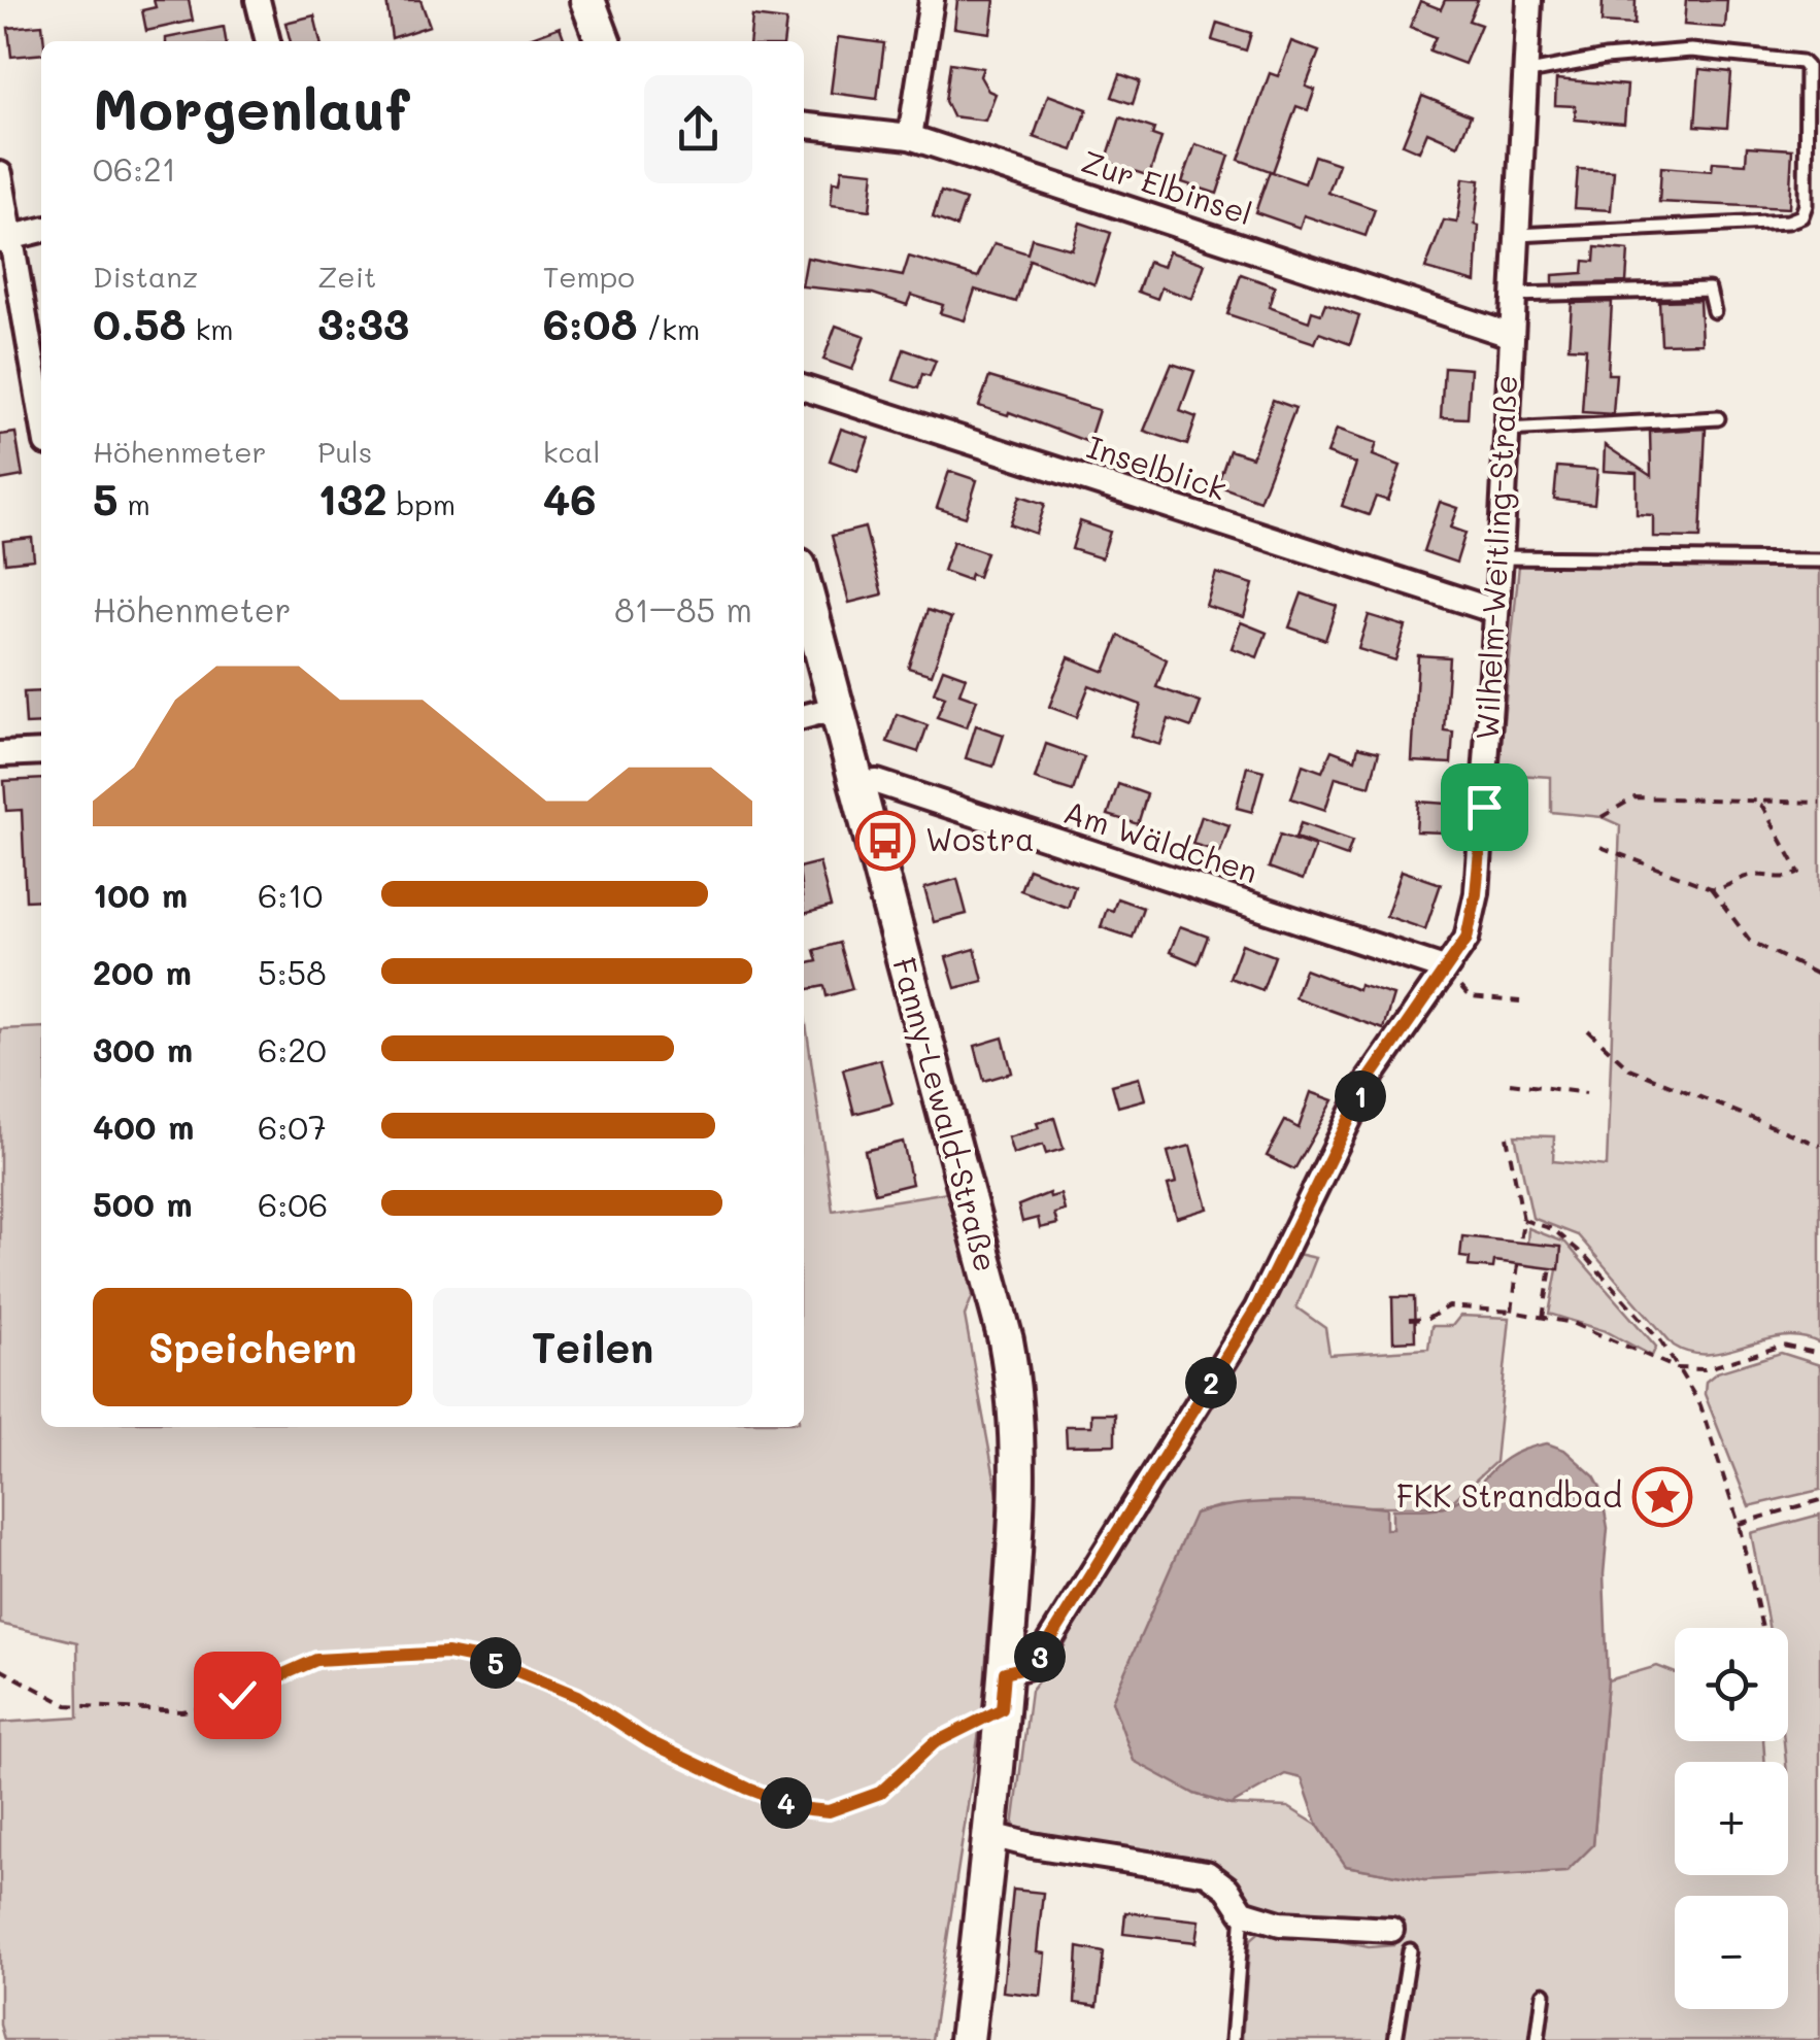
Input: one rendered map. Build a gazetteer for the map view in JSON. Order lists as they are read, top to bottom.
{
  "streets": {
    "street": [
      "Zur Elbinsel",
      "Inselblick",
      "Wilhelm-Weitling-Straße",
      "Am Wäldchen",
      "Fanny-Lewald-Straße"
    ]
  },
  "crossings": [
    ["Zur Elbinsel", "Wilhelm-Weitling-Straße"],
    ["Inselblick", "Wilhelm-Weitling-Straße"],
    ["Wilhelm-Weitling-Straße", "Am Wäldchen"],
    ["Wilhelm-Weitling-Straße", "Fanny-Lewald-Straße"],
    ["Am Wäldchen", "Fanny-Lewald-Straße"]
  ],
  "places": {
    "bus stop": ["Wostra"],
    "place": ["FKK Strandbad"]
  },
  "page": {
    "heading": ["Morgenlauf", "06:21"],
    "stats": [
      ["Distanz", "0.58 km"],
      ["Zeit", "3:33"],
      ["Tempo", "6:08 /km"],
      ["Höhenmeter", "5 m"],
      ["Puls", "132 bpm"],
      ["kcal", "46"]
    ],
    "chart": ["Höhenmeter", "81–85 m"],
    "list": [
      {
        "name": "100 m",
        "note": "6:10"
      },
      {
        "name": "200 m",
        "note": "5:58"
      },
      {
        "name": "300 m",
        "note": "6:20"
      },
      {
        "name": "400 m",
        "note": "6:07"
      },
      {
        "name": "500 m",
        "note": "6:06"
      }
    ],
    "pins": [
      "1",
      "2",
      "3",
      "5",
      "4"
    ],
    "buttons": ["Speichern", "Teilen"],
    "map_buttons": ["+", "−"]
  }
}
